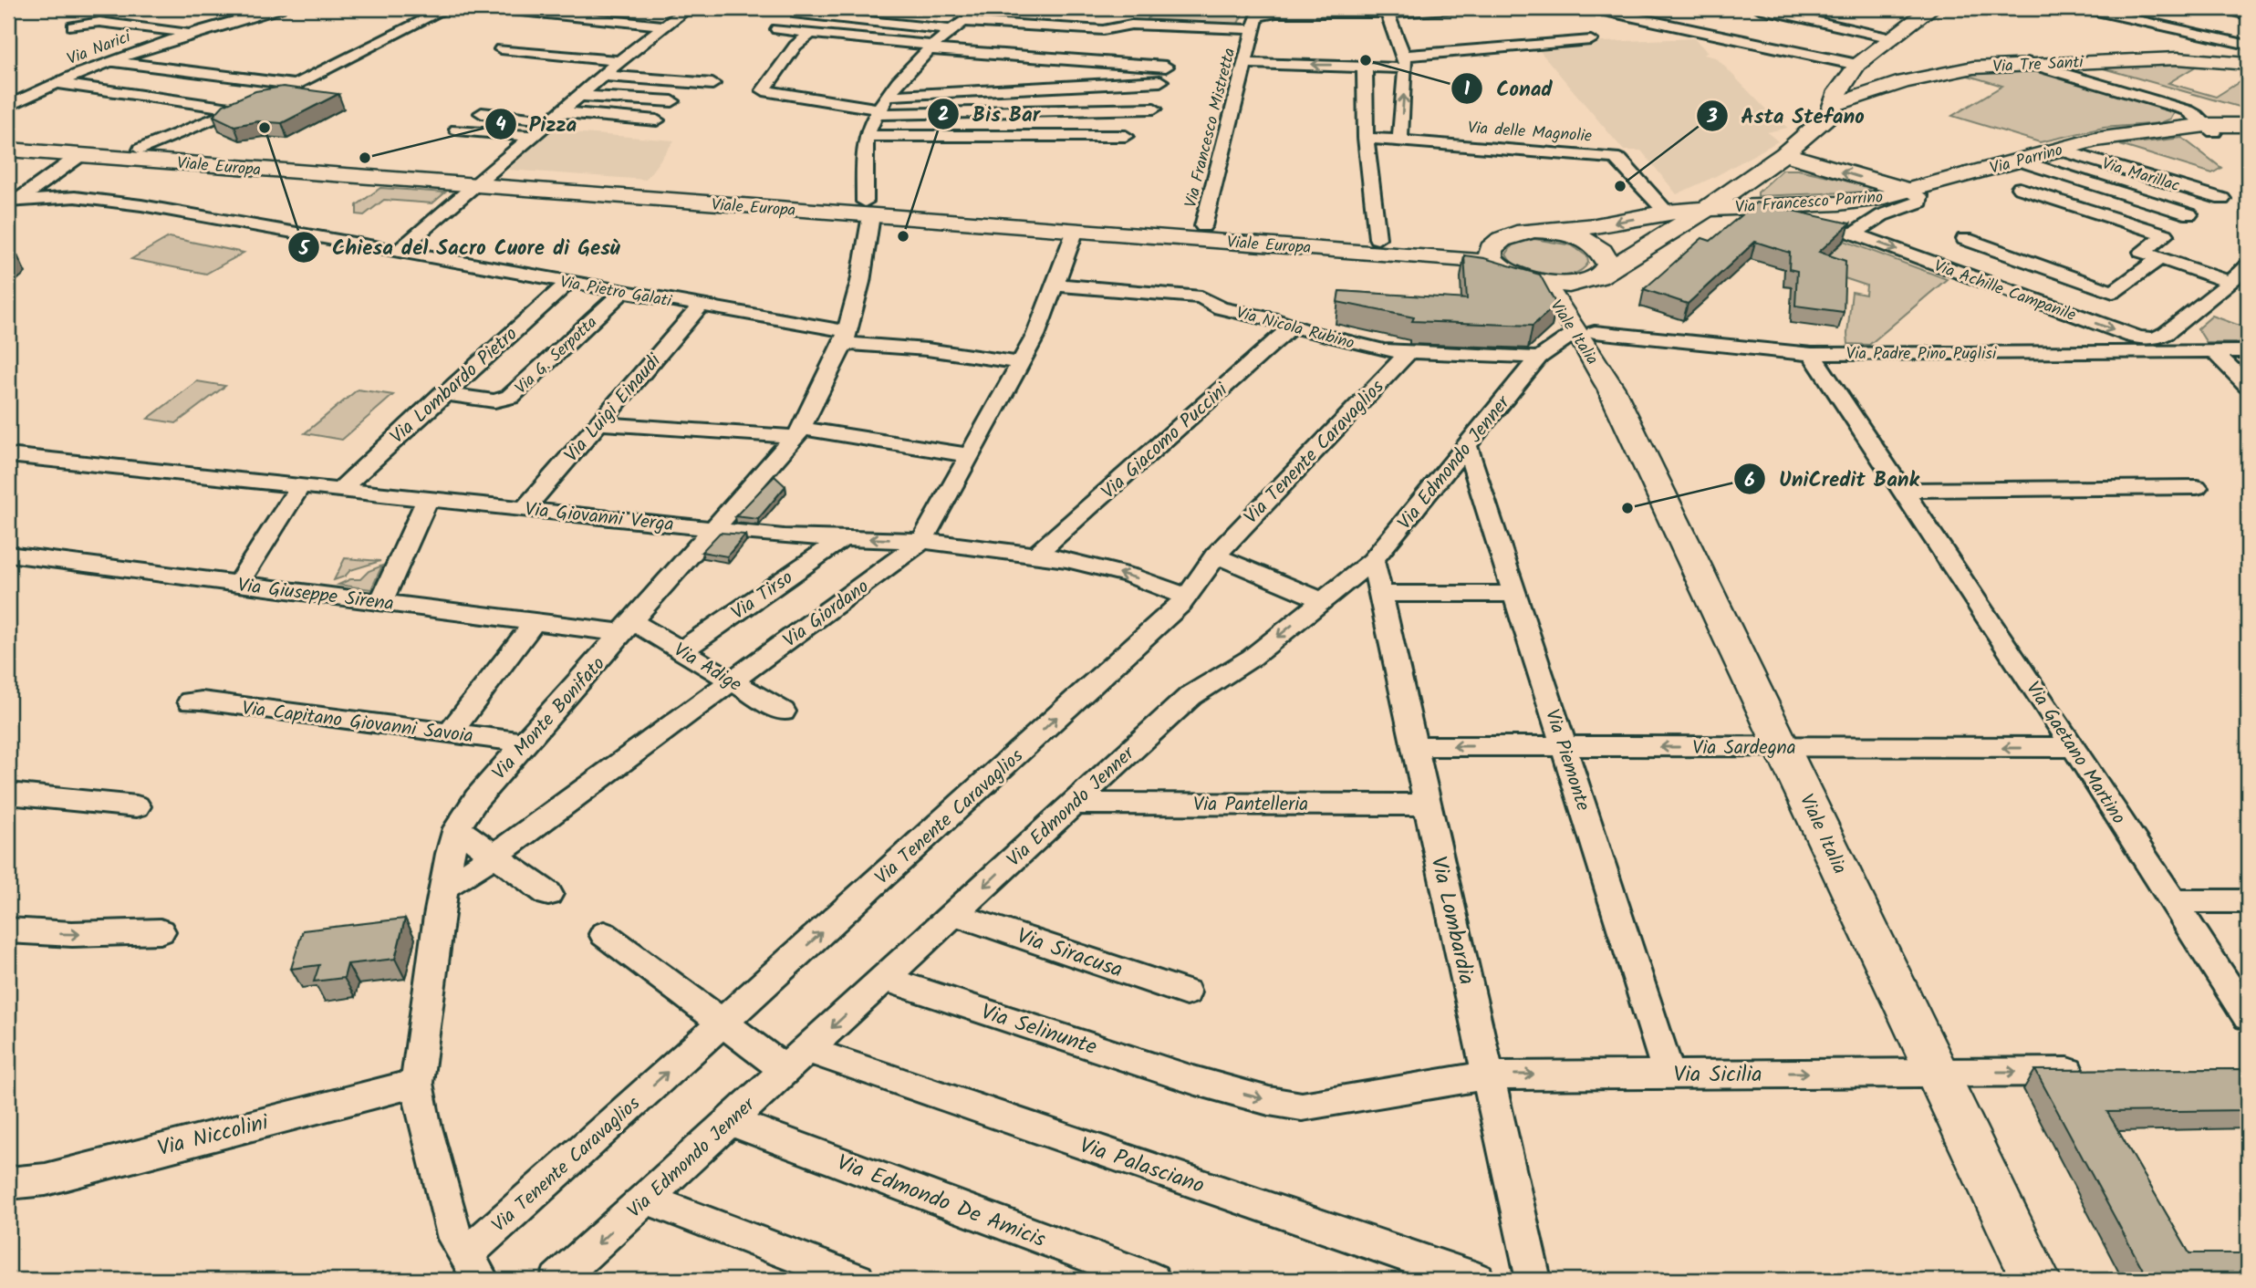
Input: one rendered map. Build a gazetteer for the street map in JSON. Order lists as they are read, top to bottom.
{
  "streets": {
    "street": [
      "Via Narici",
      "Via Tre Santi",
      "Via Francesco Mistretta",
      "Via delle Magnolie",
      "Via Parrino",
      "Viale Europa",
      "Via Marillac",
      "Via Francesco Parrino",
      "Via Achille Campanile",
      "Via Pietro Galati",
      "Via Nicola Rubino",
      "Viale Italia",
      "Via Padre Pino Puglisi",
      "Via G. Serpotta",
      "Via Lombardo Pietro",
      "Via Luigi Einaudi",
      "Via Giacomo Puccini",
      "Via Tenente Caravaglios",
      "Via Edmondo Jenner",
      "Via Giovanni Verga",
      "Via Giuseppe Sirena",
      "Via Tirso",
      "Via Giordano",
      "Via Adige",
      "Via Monte Bonifato",
      "Via Capitano Giovanni Savoia",
      "Via Sardegna",
      "Via Gaetano Martino",
      "Via Piemonte",
      "Via Pantelleria",
      "Via Lombardia",
      "Via Siracusa",
      "Via Selinunte",
      "Via Sicilia",
      "Via Niccolini",
      "Via Palasciano",
      "Via Edmondo De Amicis"
    ]
  },
  "crossings": [
    ["Via Francesco Mistretta", "Viale Europa"],
    ["Via delle Magnolie", "Via Francesco Parrino"],
    ["Via Parrino", "Via Marillac"],
    ["Via Parrino", "Via Francesco Parrino"],
    ["Viale Europa", "Via Francesco Parrino"],
    ["Viale Europa", "Viale Italia"],
    ["Viale Europa", "Via Giordano"],
    ["Viale Europa", "Via Monte Bonifato"],
    ["Via Francesco Parrino", "Via Achille Campanile"],
    ["Via Pietro Galati", "Via G. Serpotta"],
    ["Via Pietro Galati", "Via Lombardo Pietro"],
    ["Via Pietro Galati", "Via Luigi Einaudi"],
    ["Via Pietro Galati", "Via Giordano"],
    ["Via Pietro Galati", "Via Monte Bonifato"],
    ["Via Nicola Rubino", "Via Giacomo Puccini"],
    ["Via Nicola Rubino", "Via Tenente Caravaglios"],
    ["Via Nicola Rubino", "Via Edmondo Jenner"],
    ["Via Nicola Rubino", "Via Giordano"],
    ["Viale Italia", "Via Padre Pino Puglisi"],
    ["Viale Italia", "Via Edmondo Jenner"],
    ["Viale Italia", "Via Sardegna"],
    ["Viale Italia", "Via Sicilia"],
    ["Via Padre Pino Puglisi", "Via Edmondo Jenner"],
    ["Via Padre Pino Puglisi", "Via Gaetano Martino"],
    ["Via G. Serpotta", "Via Lombardo Pietro"],
    ["Via Lombardo Pietro", "Via Giovanni Verga"],
    ["Via Luigi Einaudi", "Via Giovanni Verga"],
    ["Via Giacomo Puccini", "Via Giovanni Verga"],
    ["Via Tenente Caravaglios", "Via Giovanni Verga"],
    ["Via Tenente Caravaglios", "Via Monte Bonifato"],
    ["Via Tenente Caravaglios", "Via Palasciano"],
    ["Via Edmondo Jenner", "Via Piemonte"],
    ["Via Edmondo Jenner", "Via Pantelleria"],
    ["Via Edmondo Jenner", "Via Lombardia"],
    ["Via Edmondo Jenner", "Via Siracusa"],
    ["Via Edmondo Jenner", "Via Selinunte"],
    ["Via Edmondo Jenner", "Via Palasciano"],
    ["Via Edmondo Jenner", "Via Edmondo De Amicis"],
    ["Via Giovanni Verga", "Via Tirso"],
    ["Via Giovanni Verga", "Via Giordano"],
    ["Via Giovanni Verga", "Via Monte Bonifato"],
    ["Via Giuseppe Sirena", "Via Adige"],
    ["Via Giuseppe Sirena", "Via Monte Bonifato"],
    ["Via Tirso", "Via Adige"],
    ["Via Giordano", "Via Adige"],
    ["Via Giordano", "Via Monte Bonifato"],
    ["Via Adige", "Via Monte Bonifato"],
    ["Via Monte Bonifato", "Via Capitano Giovanni Savoia"],
    ["Via Monte Bonifato", "Via Niccolini"],
    ["Via Sardegna", "Via Gaetano Martino"],
    ["Via Sardegna", "Via Piemonte"],
    ["Via Sardegna", "Via Lombardia"],
    ["Via Piemonte", "Via Sicilia"],
    ["Via Pantelleria", "Via Lombardia"],
    ["Via Lombardia", "Via Sicilia"],
    ["Via Selinunte", "Via Sicilia"]
  ],
  "one_way": [
    "Via Tenente Caravaglios",
    "Via Edmondo Jenner",
    "Via Sardegna",
    "Via Sicilia"
  ],
  "places": [
    "Conad",
    "Chiesa del Sacro Cuore di Gesù",
    "Pizza",
    "Asta Stefano",
    "Bis Bar",
    "UniCredit Bank"
  ]
}
